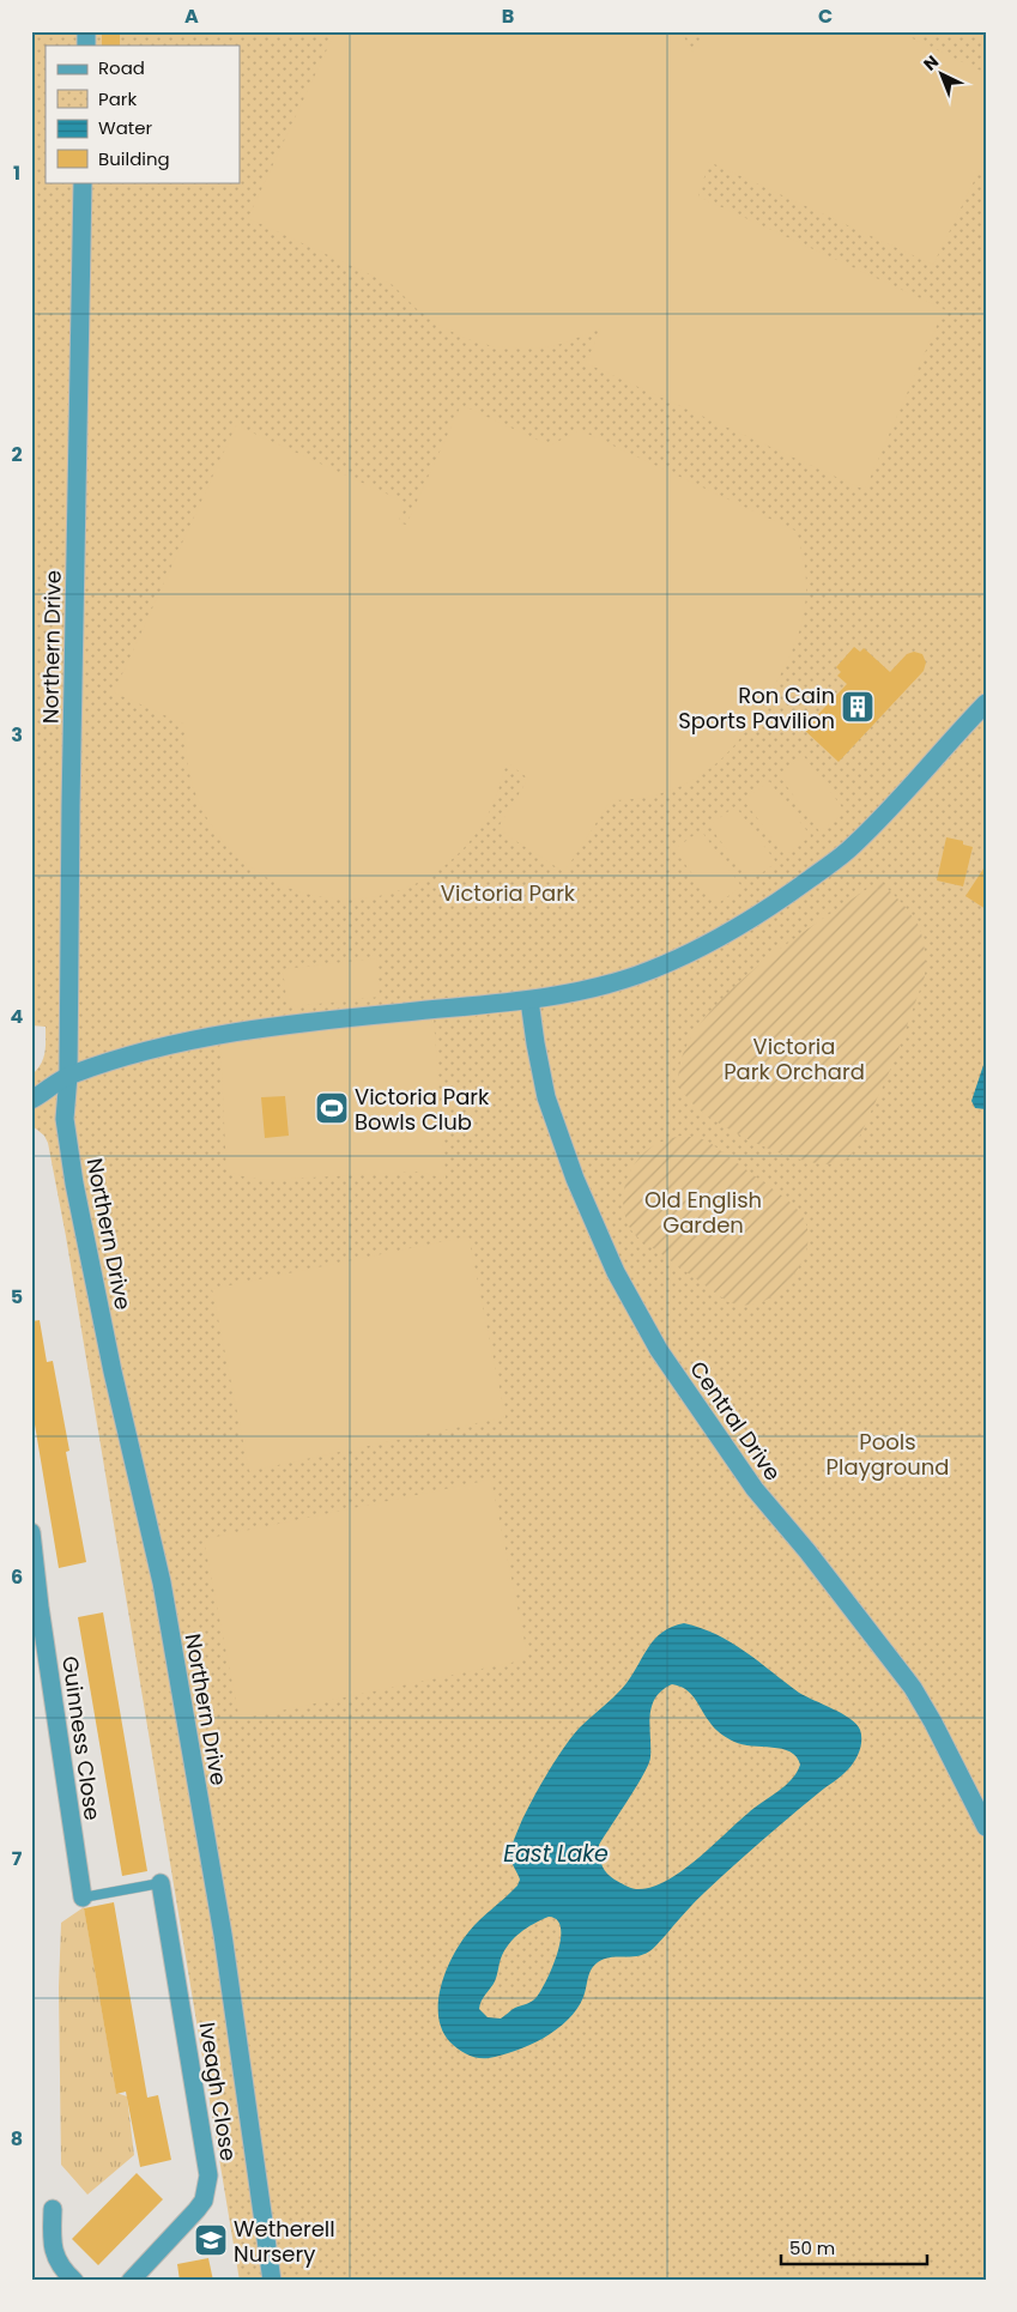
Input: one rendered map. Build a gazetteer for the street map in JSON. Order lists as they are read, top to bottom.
{
  "streets": {
    "street": [
      "Northern Drive",
      "Central Drive",
      "Guinness Close",
      "Iveagh Close"
    ]
  },
  "water": ["East Lake"],
  "parks": [
    "Victoria Park",
    "Victoria Park Orchard",
    "Old English Garden",
    "Pools Playground"
  ],
  "places": {
    "building": ["Ron Cain Sports Pavilion"],
    "sports": ["Victoria Park Bowls Club"],
    "school or university": ["Wetherell Nursery"]
  },
  "legend": [
    "Road",
    "Park",
    "Water",
    "Building"
  ],
  "scale_bar": "50 m",
  "north": "top left",
  "grid": {
    "columns": ["A", "B", "C"],
    "rows": [
      "1",
      "2",
      "3",
      "4",
      "5",
      "6",
      "7",
      "8"
    ]
  }
}
